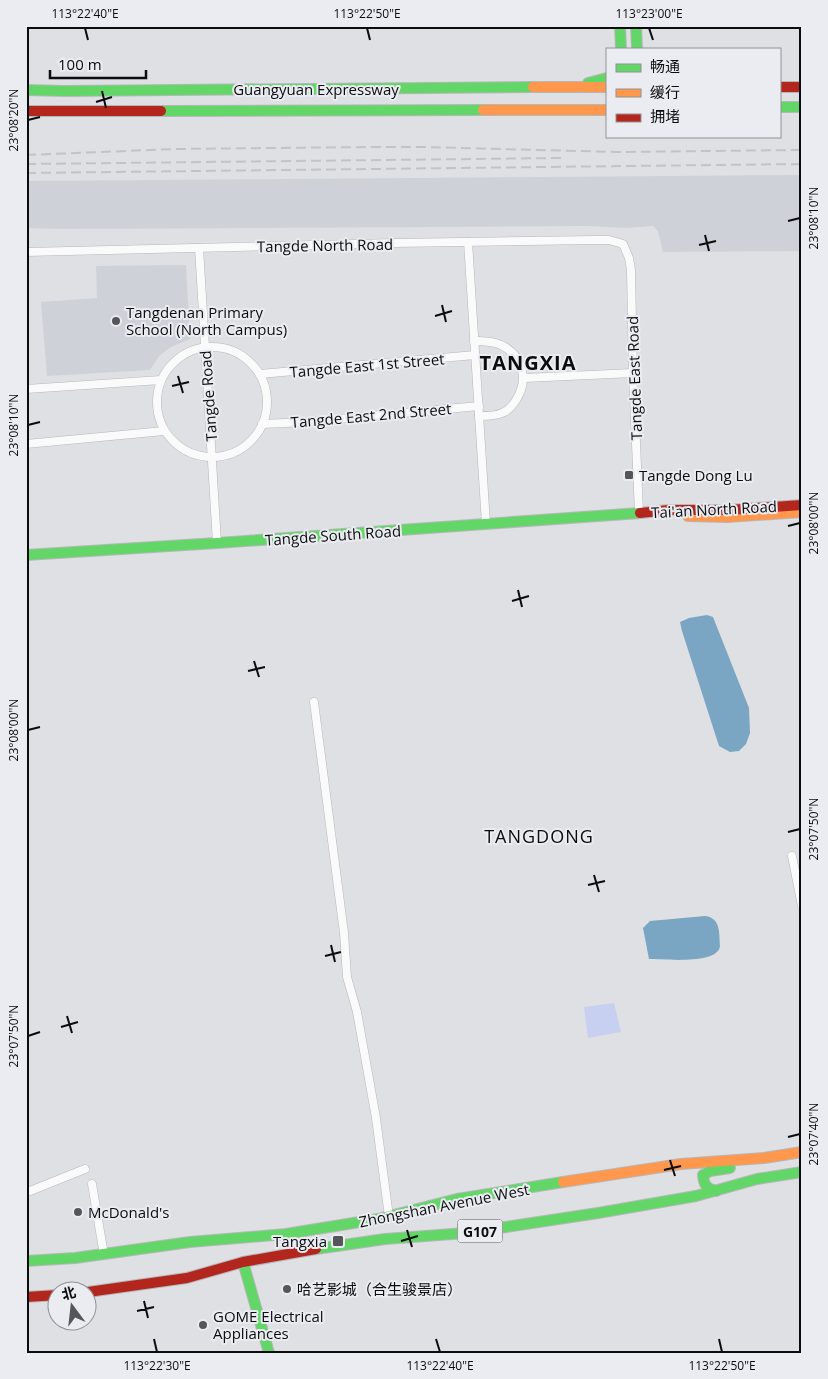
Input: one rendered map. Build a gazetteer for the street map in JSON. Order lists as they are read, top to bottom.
{
  "streets": {
    "main road": [
      "Guangyuan Expressway",
      "Tai'an North Road",
      "Tangde South Road",
      "Zhongshan Avenue West",
      "G107"
    ],
    "street": [
      "Tangde North Road",
      "Tangde East 1st Street",
      "Tangde East Road",
      "Tangde Road",
      "Tangde East 2nd Street"
    ]
  },
  "crossings": [
    ["Tangde North Road", "Tangde East Road"],
    ["Tangde North Road", "Tangde Road"],
    ["Tangde East Road", "Tai'an North Road"],
    ["Tangde East Road", "Tangde South Road"],
    ["Tangde Road", "Tangde South Road"],
    ["Tai'an North Road", "Tangde South Road"]
  ],
  "districts": ["TANGXIA", "TANGDONG"],
  "places": {
    "other": [
      "Tangdenan Primary School (North Campus)",
      "McDonald's",
      "哈艺影城（合生骏景店）",
      "GOME Electrical Appliances"
    ],
    "transit": ["Tangde Dong Lu", "Tangxia"]
  },
  "legend": ["畅通", "缓行", "拥堵"],
  "scale_bar": "100 m",
  "north": "top",
  "coordinates": [
    "113°22'40\"E",
    "113°22'50\"E",
    "113°23'00\"E",
    "23°08'20\"N",
    "23°08'10\"N",
    "23°08'00\"N",
    "23°07'50\"N",
    "23°07'40\"N",
    "113°22'30\"E"
  ]
}
